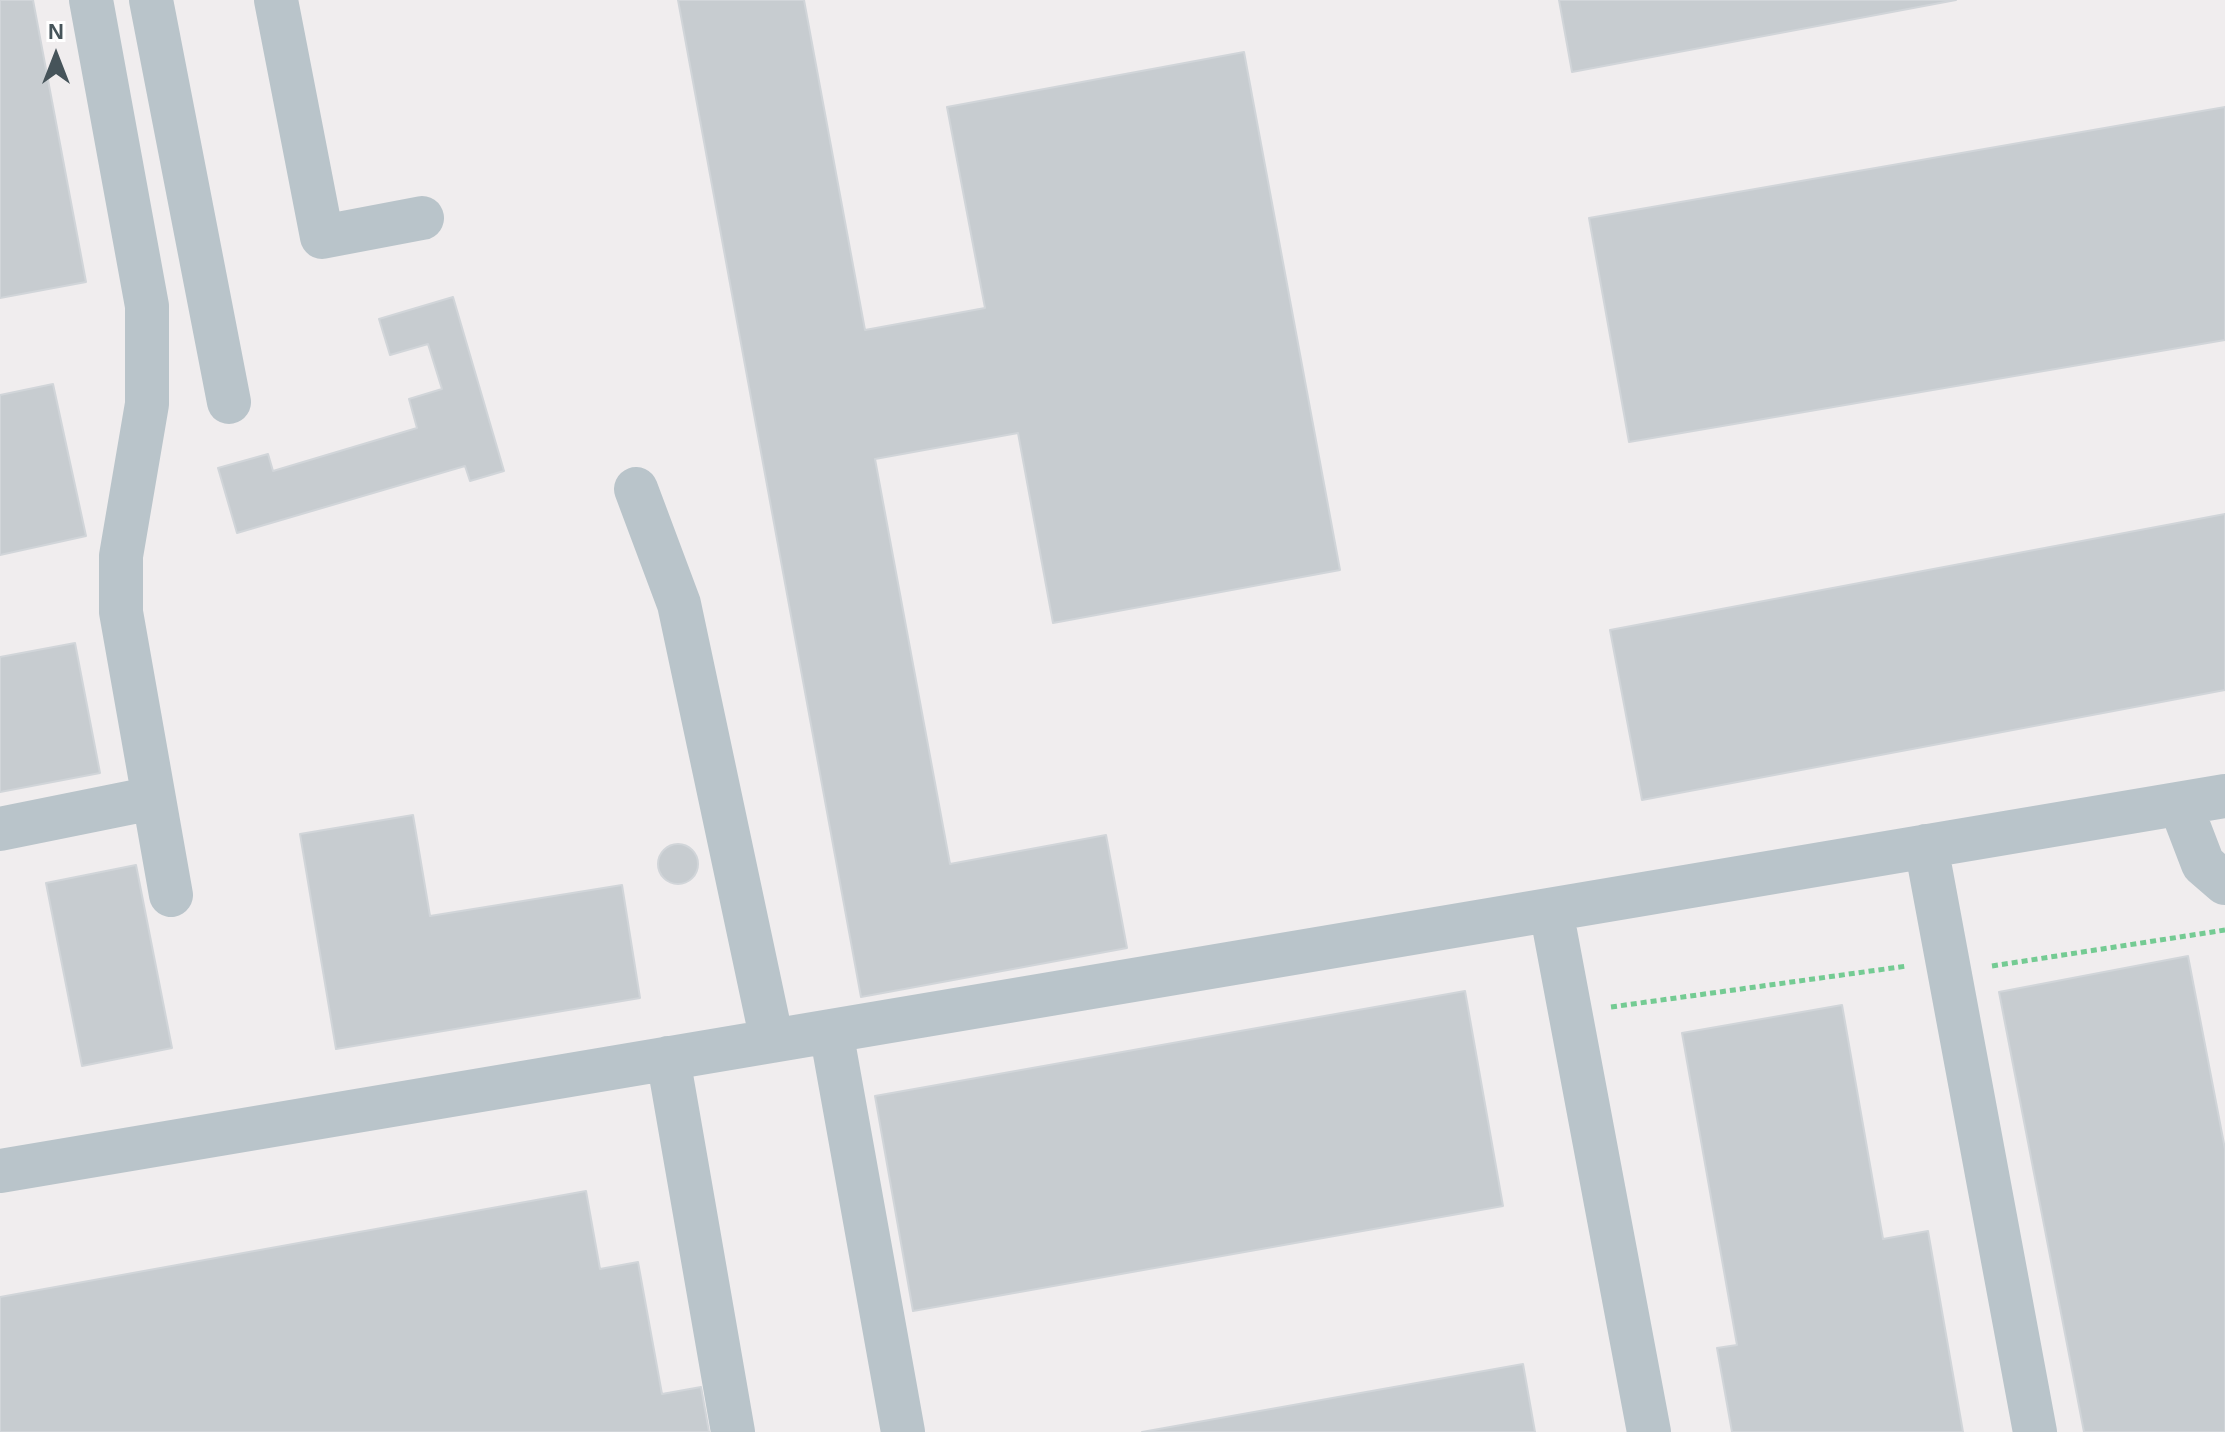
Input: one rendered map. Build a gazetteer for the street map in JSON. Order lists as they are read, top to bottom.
{
  "north": "top"
}
